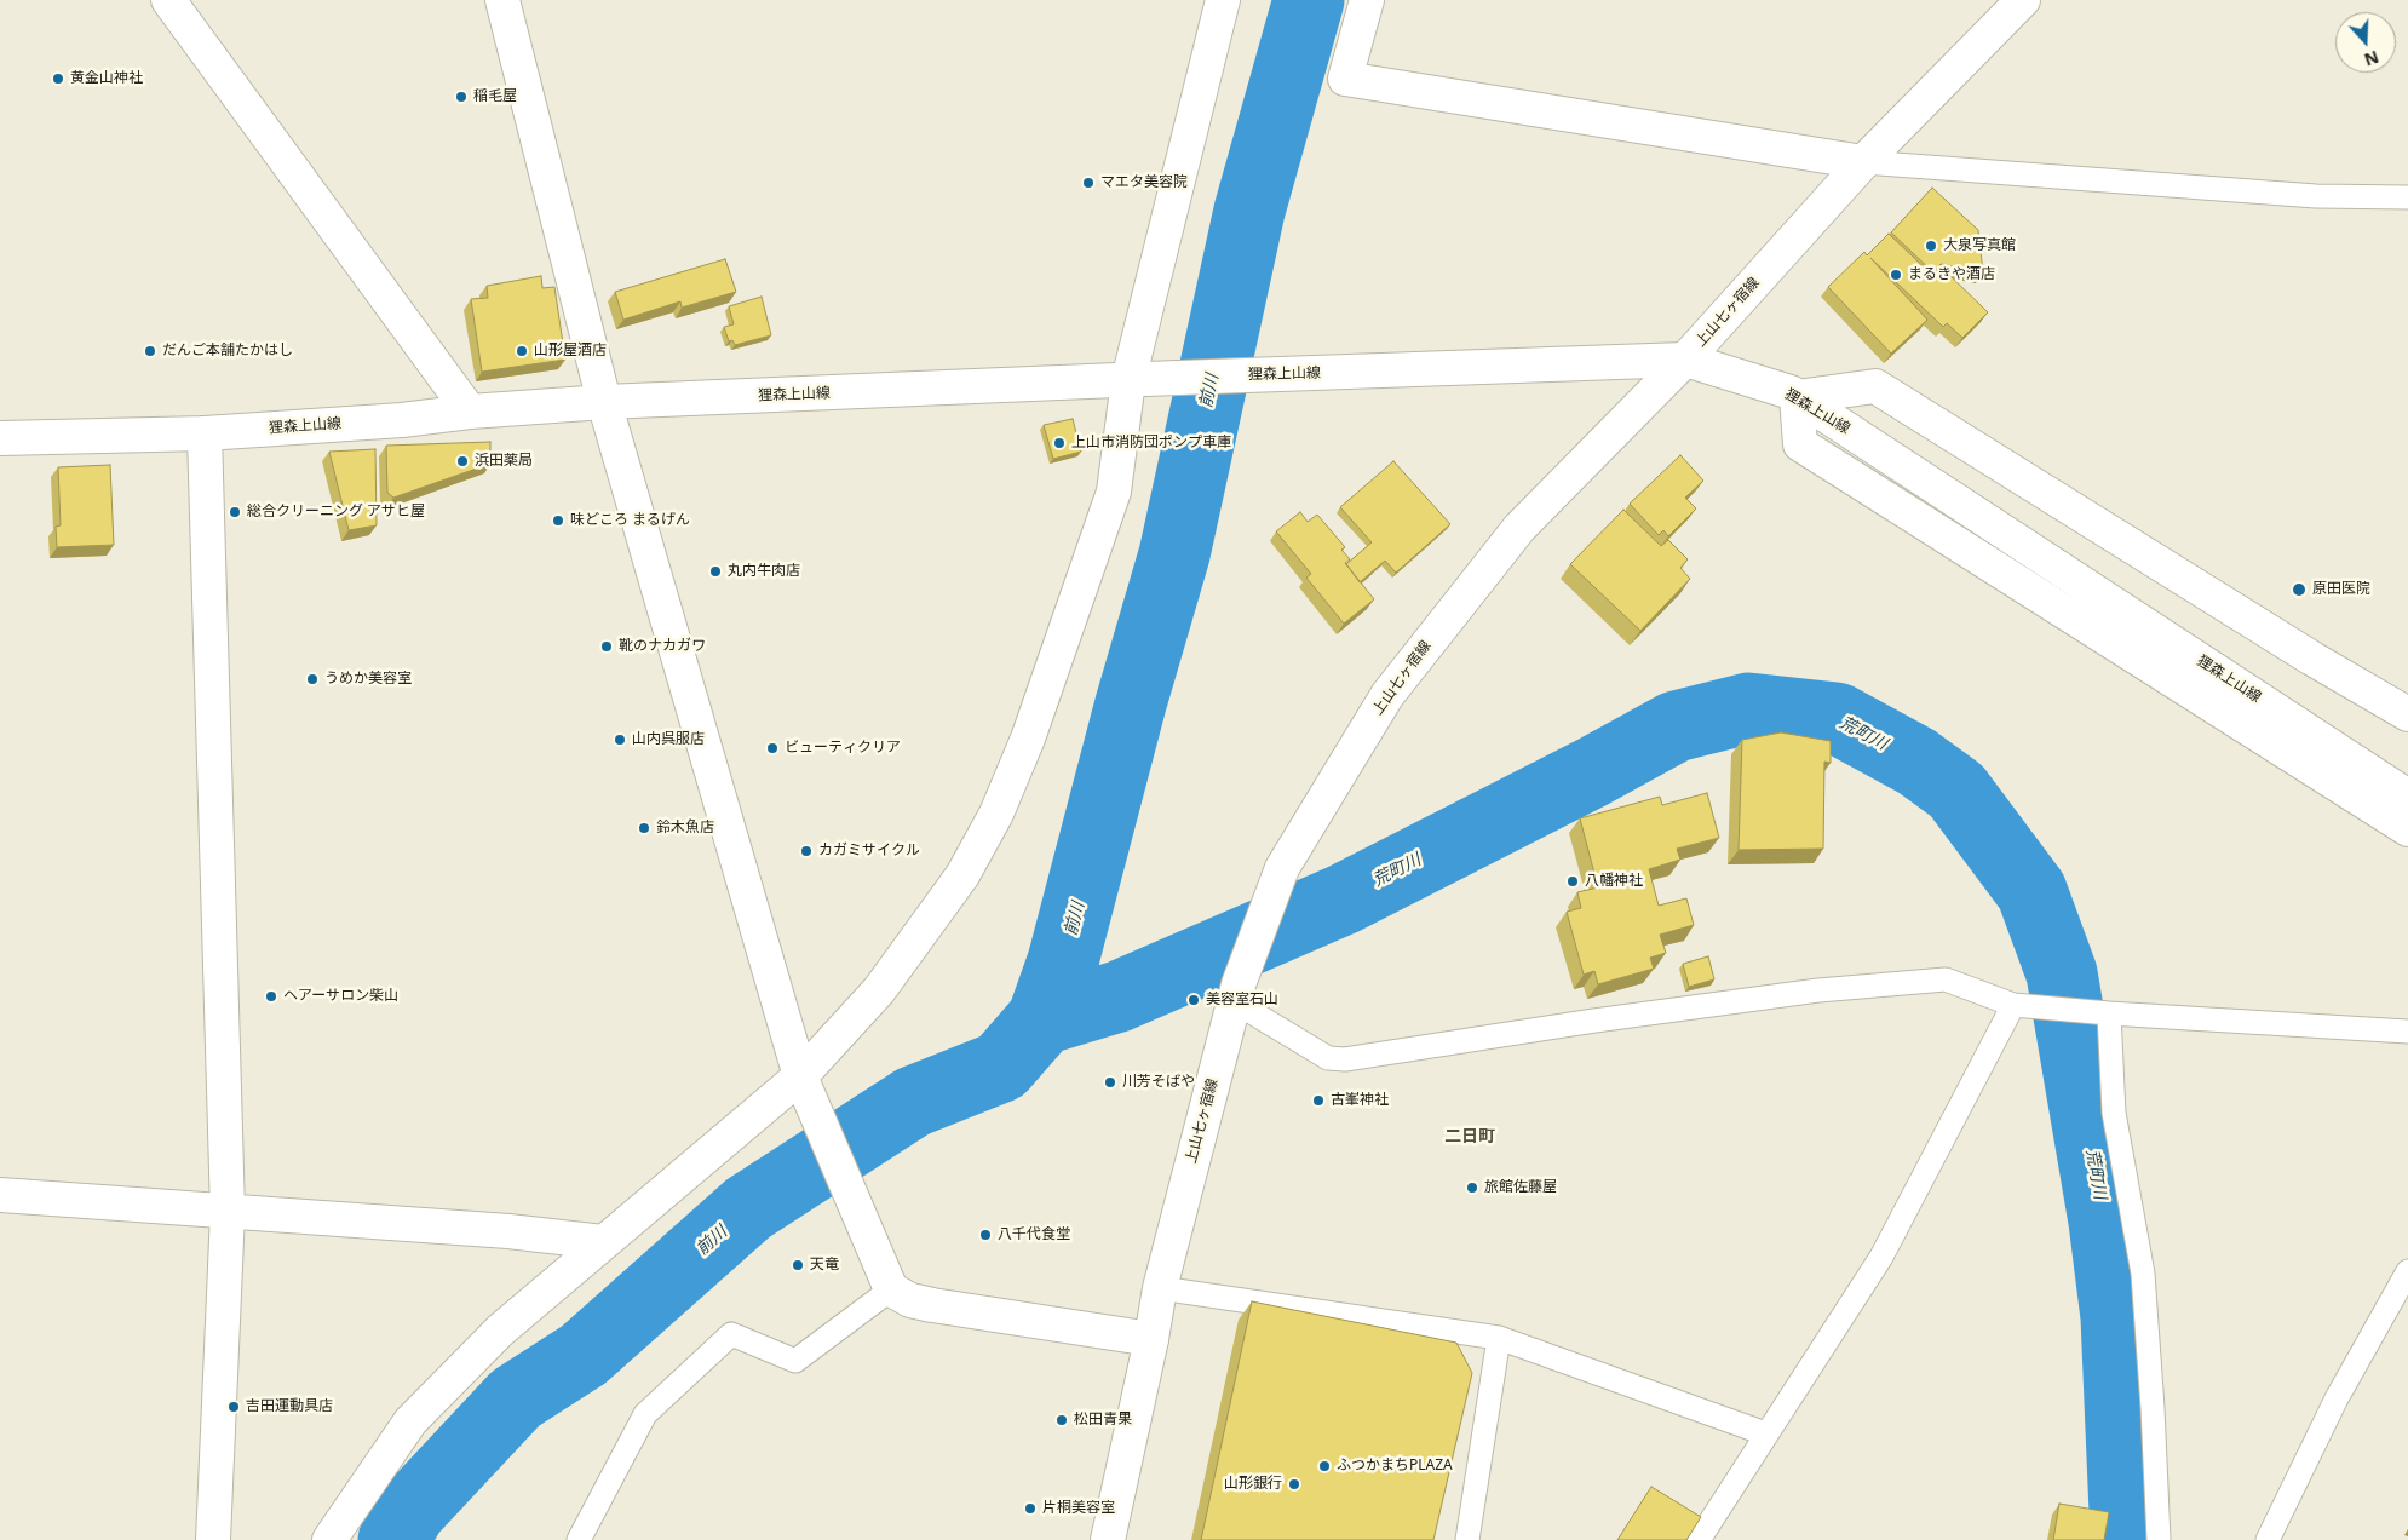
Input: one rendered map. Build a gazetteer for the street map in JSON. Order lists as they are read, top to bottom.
{
  "streets": {
    "street": ["上山七ヶ宿線", "狸森上山線"]
  },
  "crossings": [
    ["上山七ヶ宿線", "狸森上山線"]
  ],
  "districts": ["二日町"],
  "water": ["前川", "荒町川"],
  "places": [
    "黄金山神社",
    "稲毛屋",
    "マエタ美容院",
    "大泉写真館",
    "まるきや酒店",
    "だんご本舗たかはし",
    "山形屋酒店",
    "上山市消防団ポンプ車庫",
    "浜田薬局",
    "総合クリーニング アサヒ屋",
    "味どころ まるげん",
    "丸内牛肉店",
    "原田医院",
    "靴のナカガワ",
    "うめか美容室",
    "山内呉服店",
    "ビューティクリア",
    "鈴木魚店",
    "カガミサイクル",
    "八幡神社",
    "ヘアーサロン柴山",
    "美容室石山",
    "川芳そばや",
    "古峯神社",
    "旅館佐藤屋",
    "八千代食堂",
    "天竜",
    "吉田運動具店",
    "松田青果",
    "ふつかまちPLAZA",
    "山形銀行",
    "片桐美容室"
  ],
  "north": "bottom"
}
